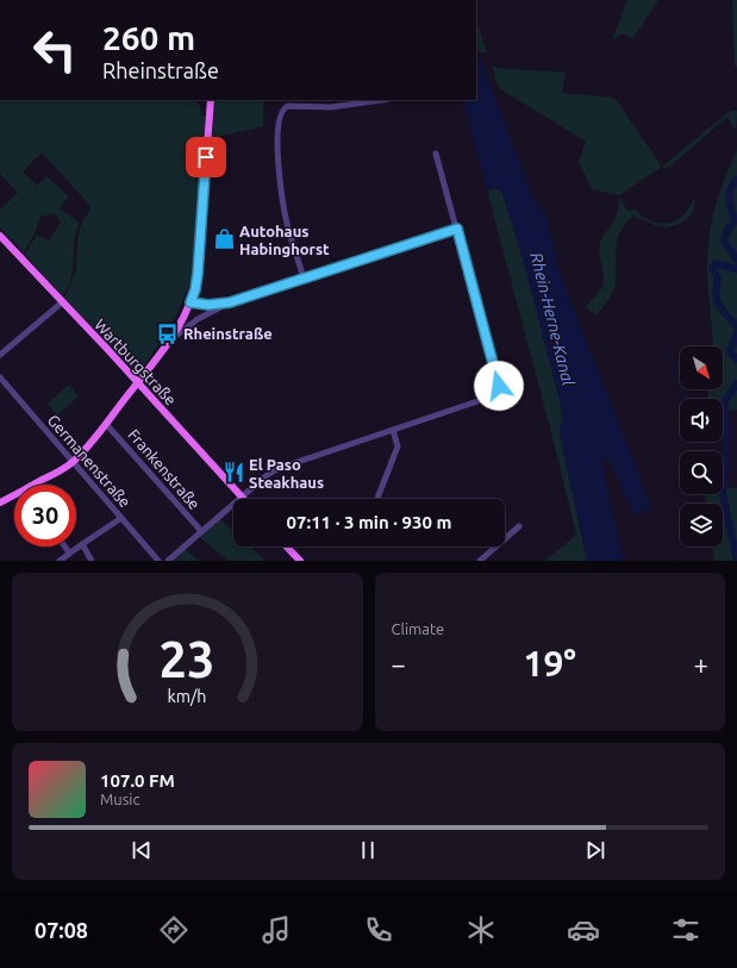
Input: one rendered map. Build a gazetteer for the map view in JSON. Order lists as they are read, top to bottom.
{
  "streets": {
    "main road": ["Wartburgstraße"],
    "street": ["Germanenstraße", "Frankenstraße"]
  },
  "water": ["Rhein-Herne-Kanal"],
  "places": {
    "shop": ["Autohaus Habinghorst"],
    "bus stop": ["Rheinstraße"],
    "restaurant": ["El Paso Steakhaus"]
  },
  "north": "bottom right",
  "page": {
    "turn": ["260 m", "Rheinstraße"],
    "limit": "30",
    "trip": "07:11 · 3 min · 930 m",
    "tile": "Climate",
    "heat": ["−", "19°", "+"],
    "song": ["107.0 FM", "Music"],
    "tabs": "07:08",
    "gauge": ["23", "km/h"]
  }
}
